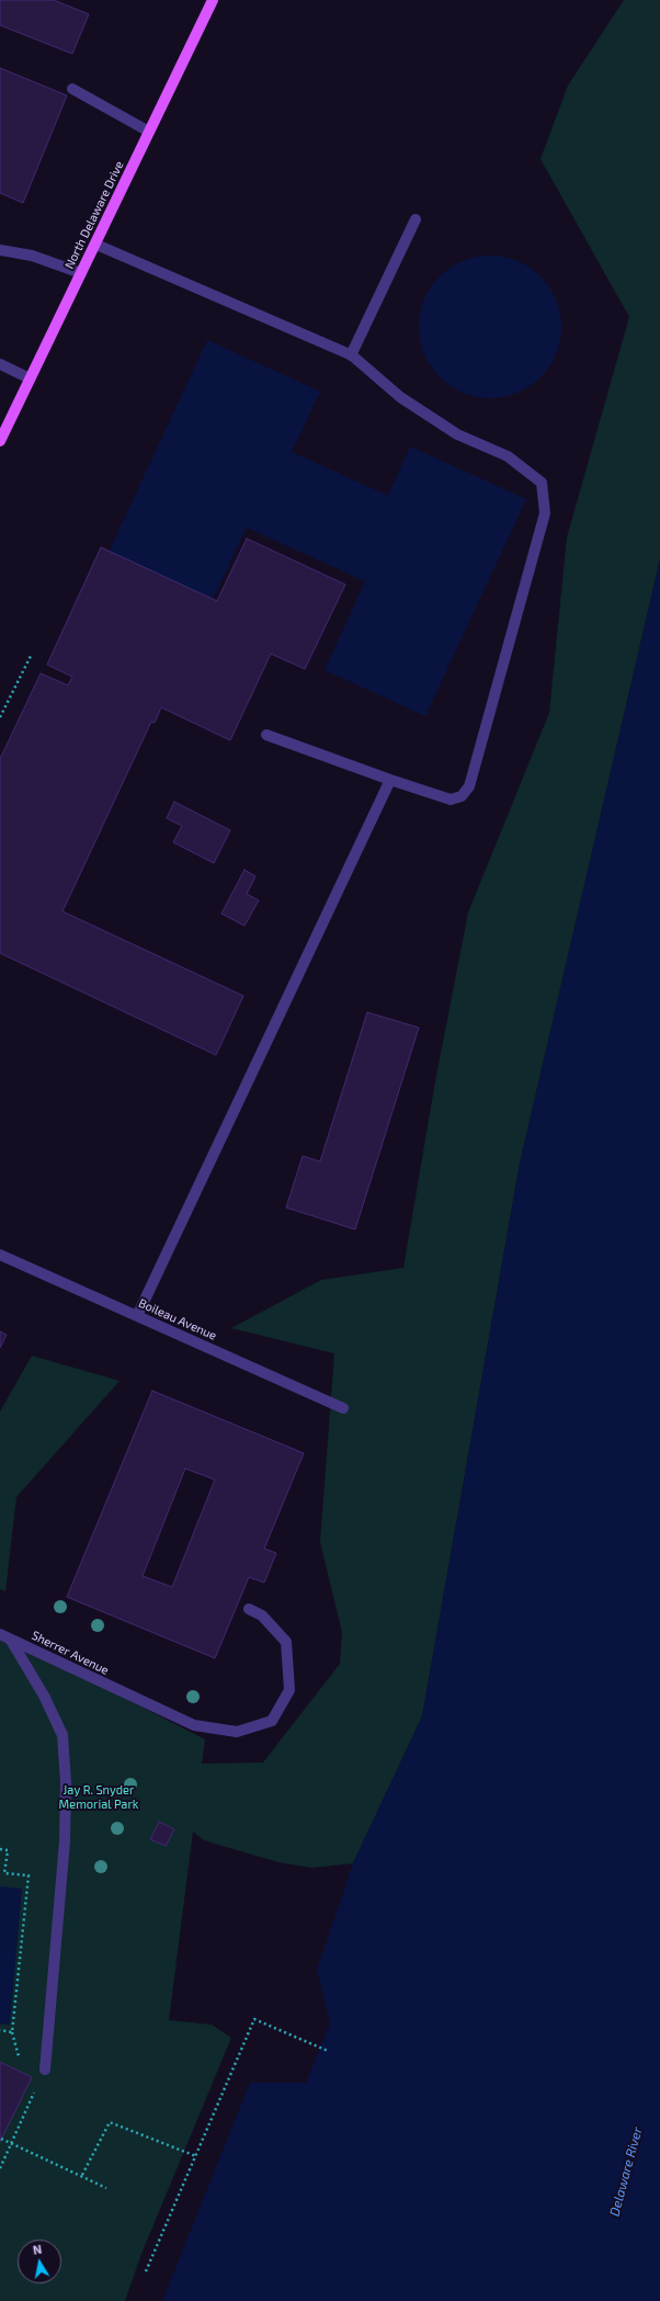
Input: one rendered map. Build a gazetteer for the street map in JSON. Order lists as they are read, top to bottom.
{
  "streets": {
    "main road": ["North Delaware Drive"],
    "street": ["Boileau Avenue", "Sherrer Avenue"]
  },
  "water": ["Delaware River"],
  "parks": ["Jay R. Snyder Memorial Park"],
  "north": "top"
}
